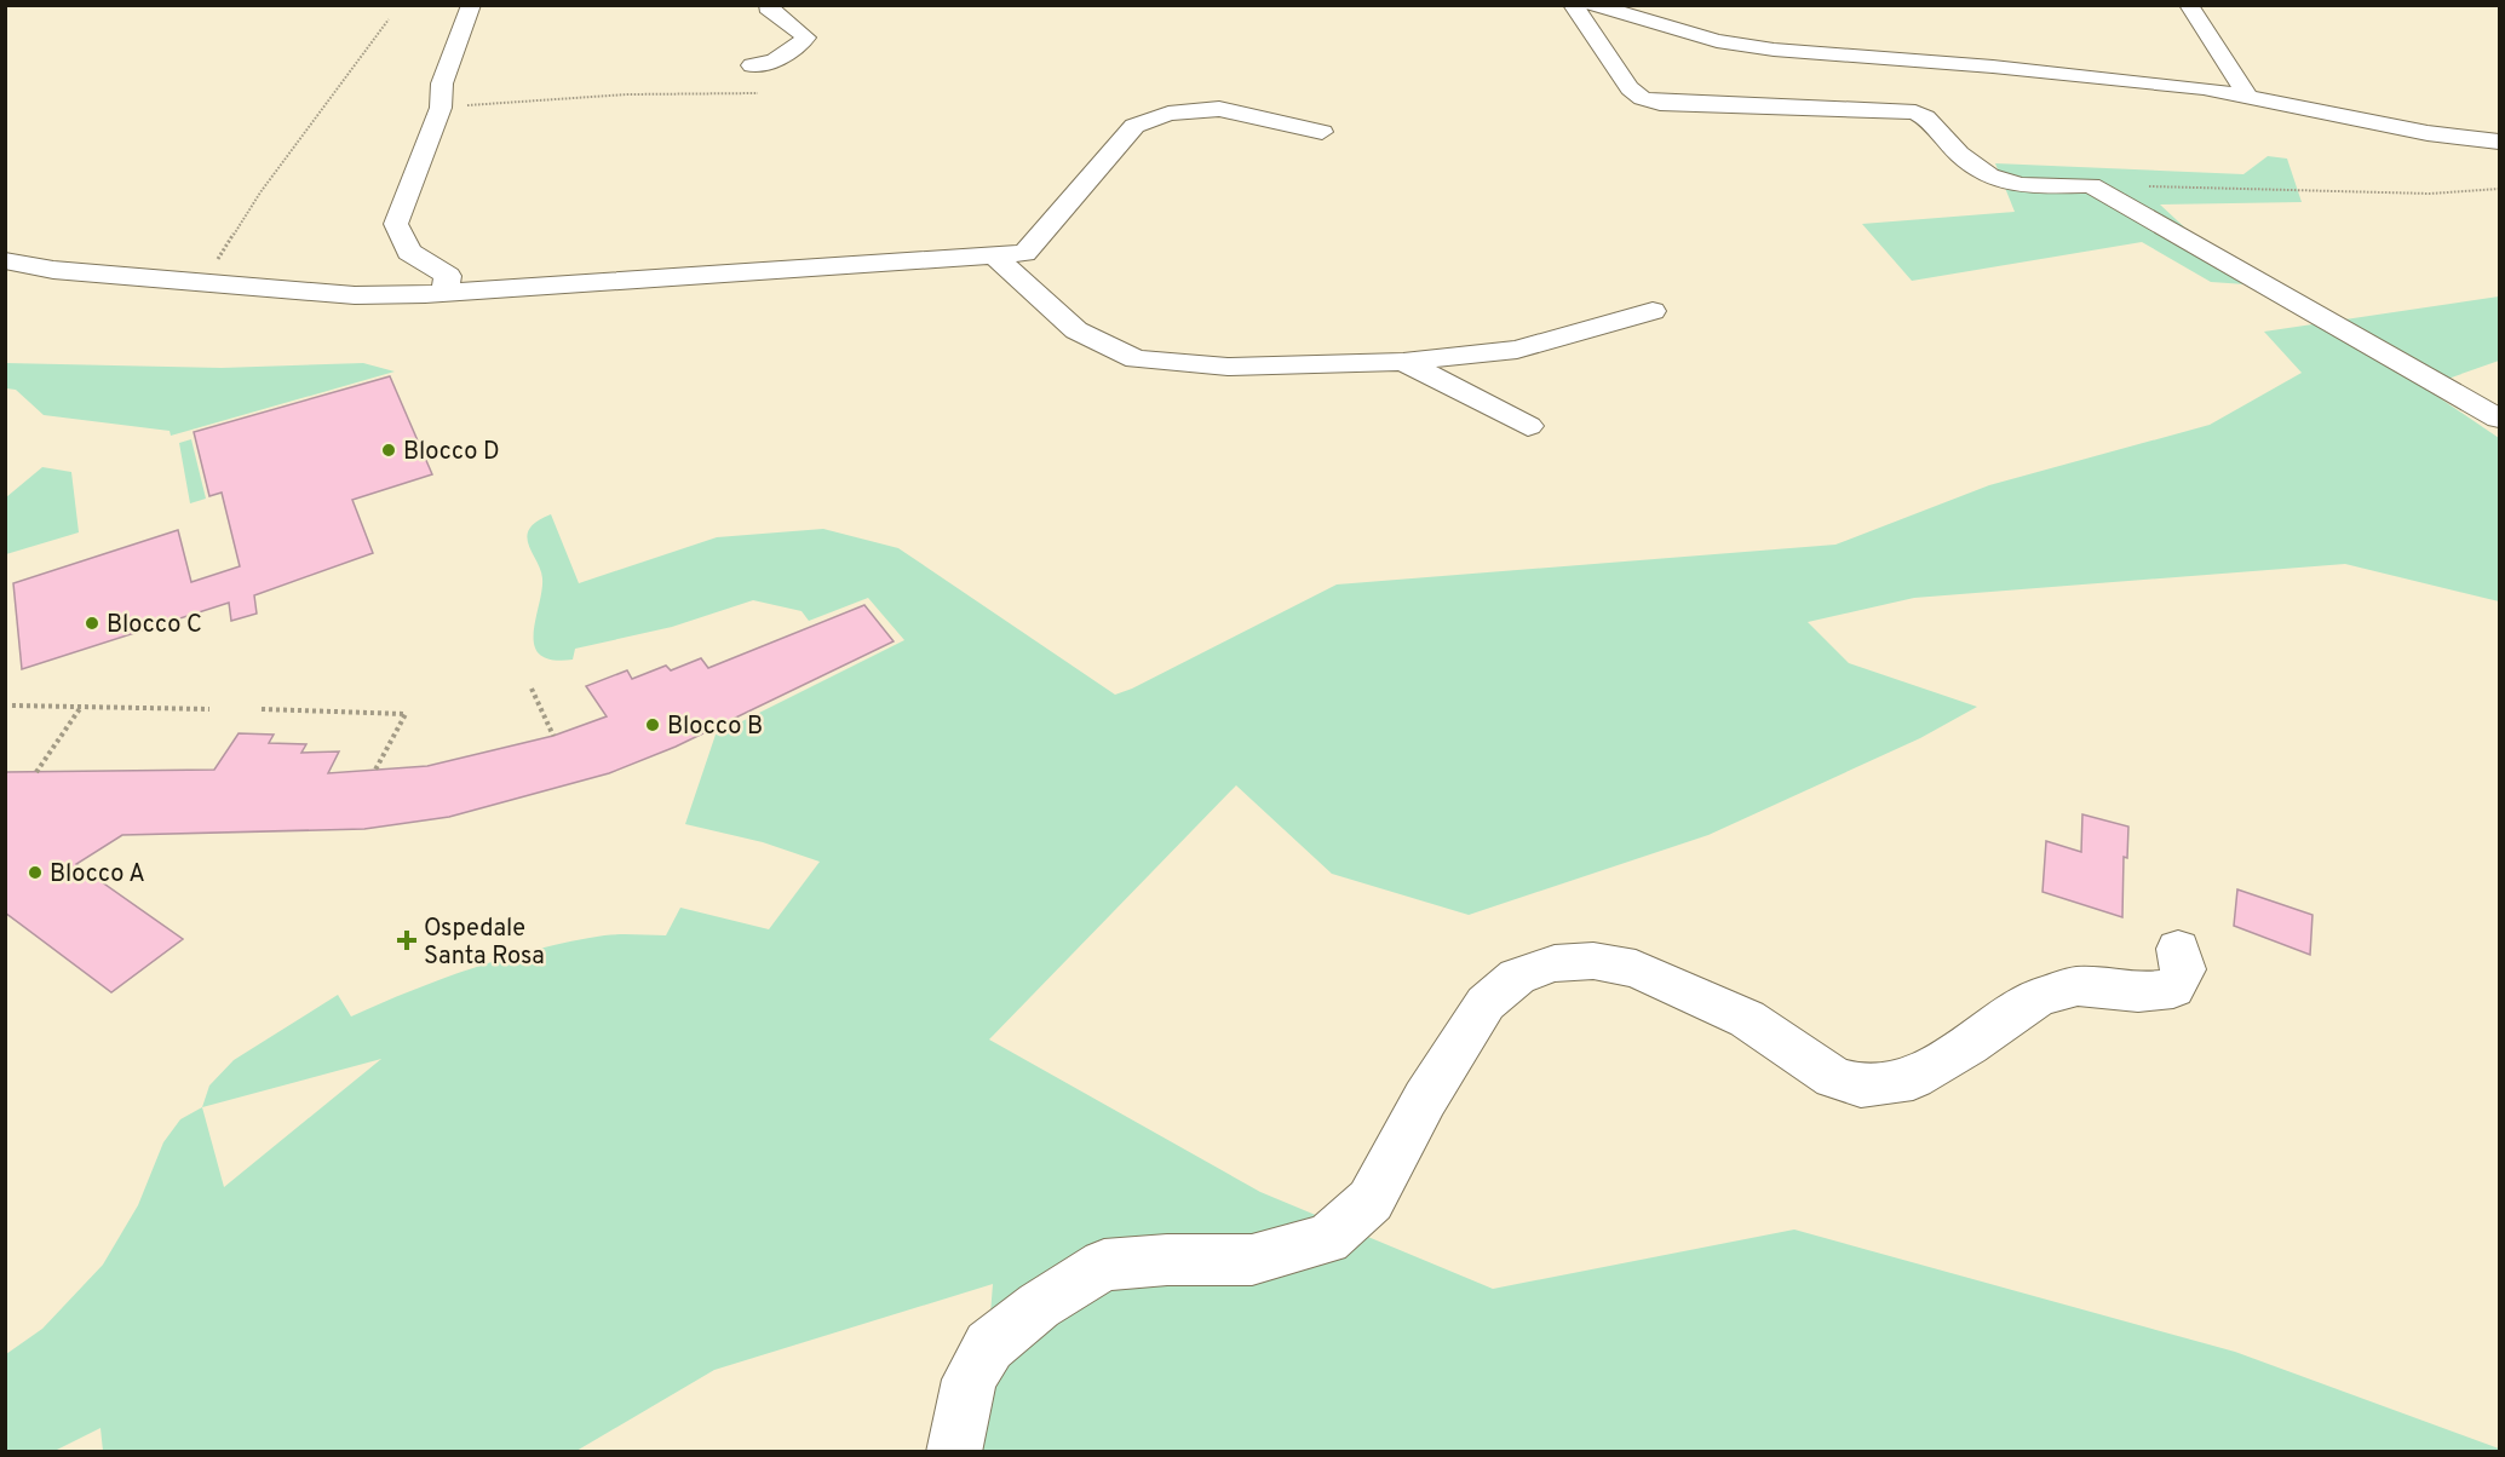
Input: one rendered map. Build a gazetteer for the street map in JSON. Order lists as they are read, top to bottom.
{
  "places": {
    "other": [
      "Blocco D",
      "Blocco C",
      "Blocco B",
      "Blocco A"
    ],
    "health": ["Ospedale Santa Rosa"]
  }
}
